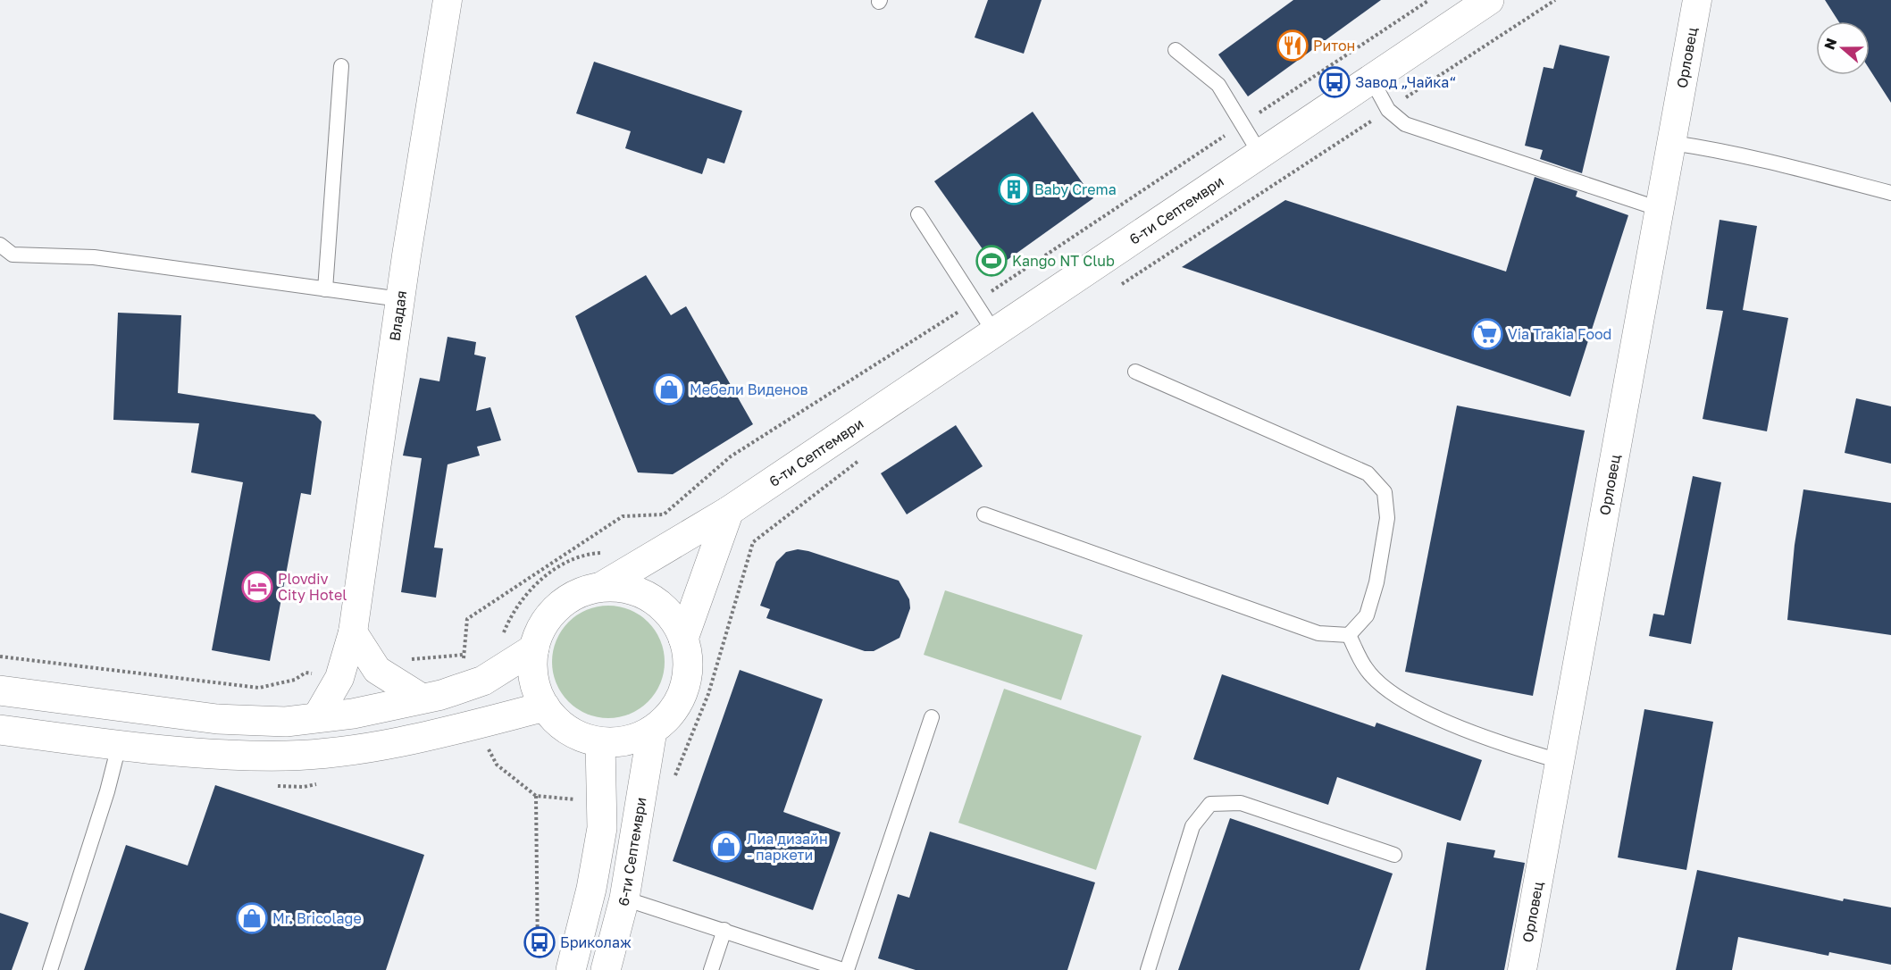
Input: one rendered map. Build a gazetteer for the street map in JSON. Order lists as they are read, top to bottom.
{
  "streets": {
    "main road": ["6-ти Септември"],
    "street": ["Орловец", "Владая"]
  },
  "places": {
    "restaurant": ["Ритон"],
    "bus stop": ["Завод „Чайка“", "Бриколаж"],
    "building": ["Baby Crema"],
    "sports": ["Kango NT Club"],
    "supermarket": ["Via Trakia Food"],
    "shop": ["Мебели Виденов", "Лиа дизайн - паркети", "Mr. Bricolage"],
    "hotel": ["Plovdiv City Hotel"]
  },
  "north": "left"
}
